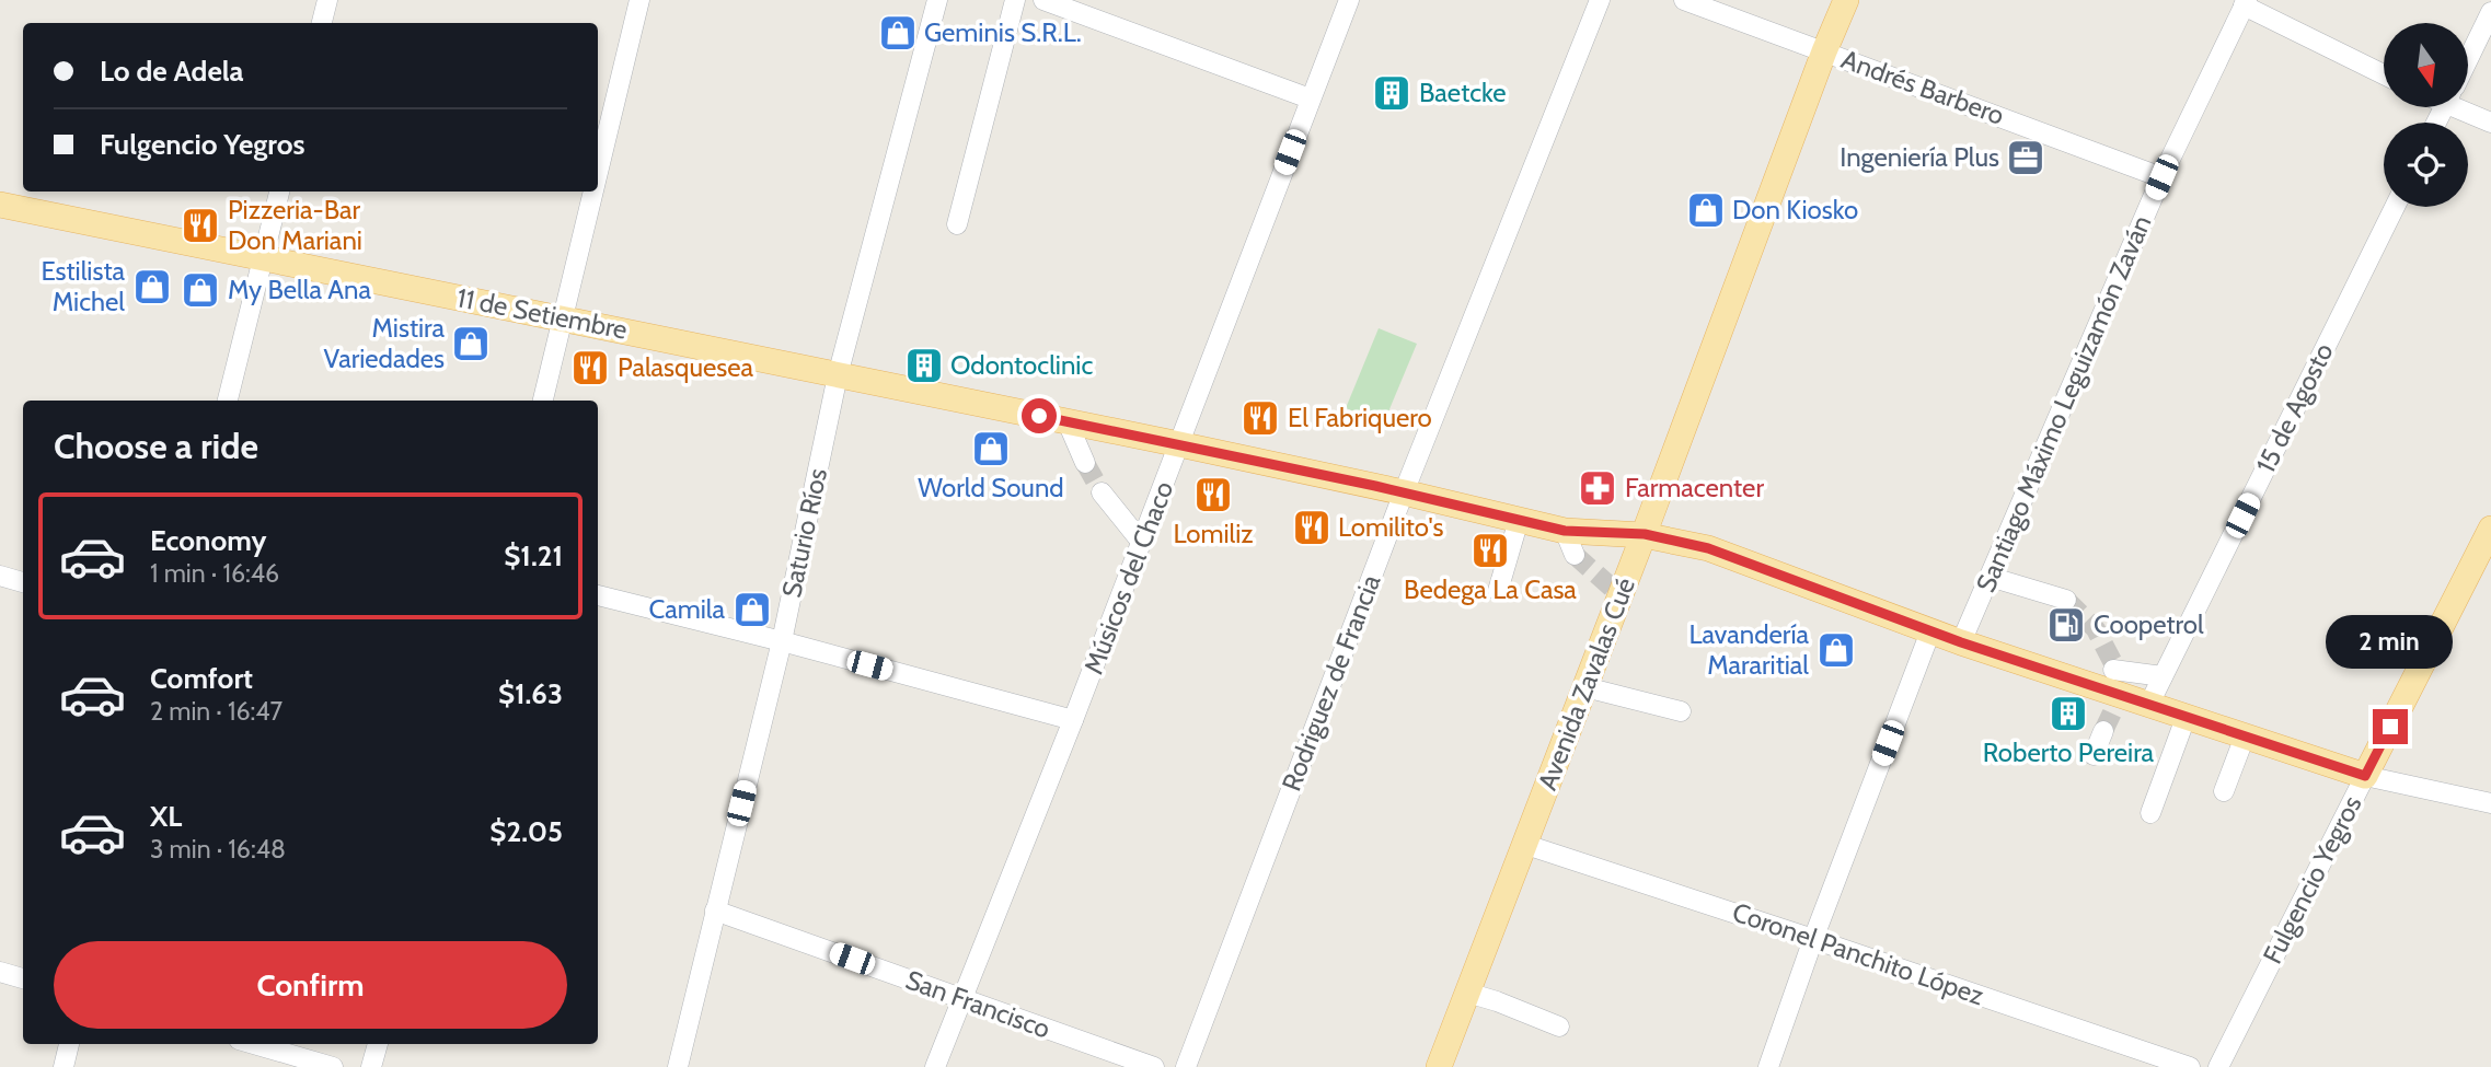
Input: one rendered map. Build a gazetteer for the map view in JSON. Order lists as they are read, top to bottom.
{
  "streets": {
    "main road": ["11 de Setiembre", "Avenida Zavalas Cué", "Fulgencio Yegros"],
    "street": [
      "Andrés Barbero",
      "Santiago Máximo Leguizamón Zaván",
      "15 de Agosto",
      "Saturio Ríos",
      "Músicos del Chaco",
      "Rodriguez de Francia",
      "Coronel Panchito López",
      "San Francisco"
    ]
  },
  "crossings": [
    ["Andrés Barbero", "Santiago Máximo Leguizamón Zaván"],
    ["Andrés Barbero", "Avenida Zavalas Cué"],
    ["11 de Setiembre", "Santiago Máximo Leguizamón Zaván"],
    ["11 de Setiembre", "15 de Agosto"],
    ["11 de Setiembre", "Saturio Ríos"],
    ["11 de Setiembre", "Músicos del Chaco"],
    ["11 de Setiembre", "Rodriguez de Francia"],
    ["11 de Setiembre", "Avenida Zavalas Cué"],
    ["11 de Setiembre", "Fulgencio Yegros"],
    ["Saturio Ríos", "San Francisco"],
    ["Músicos del Chaco", "San Francisco"],
    ["Avenida Zavalas Cué", "Coronel Panchito López"]
  ],
  "places": {
    "shop": [
      "Geminis S.R.L.",
      "Don Kiosko",
      "Estilista Michel",
      "My Bella Ana",
      "Mistira Variedades",
      "World Sound",
      "Camila",
      "Lavandería Mararitial"
    ],
    "building": ["Baetcke", "Odontoclinic", "Roberto Pereira"],
    "office": ["Ingeniería Plus"],
    "restaurant": [
      "Pizzeria-Bar Don Mariani",
      "Palasquesea",
      "El Fabriquero",
      "Lomiliz",
      "Lomilito's",
      "Bedega La Casa"
    ],
    "pharmacy": ["Farmacenter"],
    "fuel station": ["Coopetrol"]
  },
  "north": "bottom",
  "page": {
    "banner": ["Lo de Adela", "Fulgencio Yegros"],
    "heading": "Choose a ride",
    "list": [
      {
        "name": "Economy",
        "note": "1 min · 16:46",
        "value": "$1.21"
      },
      {
        "name": "Comfort",
        "note": "2 min · 16:47",
        "value": "$1.63"
      },
      {
        "name": "XL",
        "note": "3 min · 16:48",
        "value": "$2.05"
      }
    ],
    "bubble": "2 min",
    "buttons": "Confirm"
  }
}
